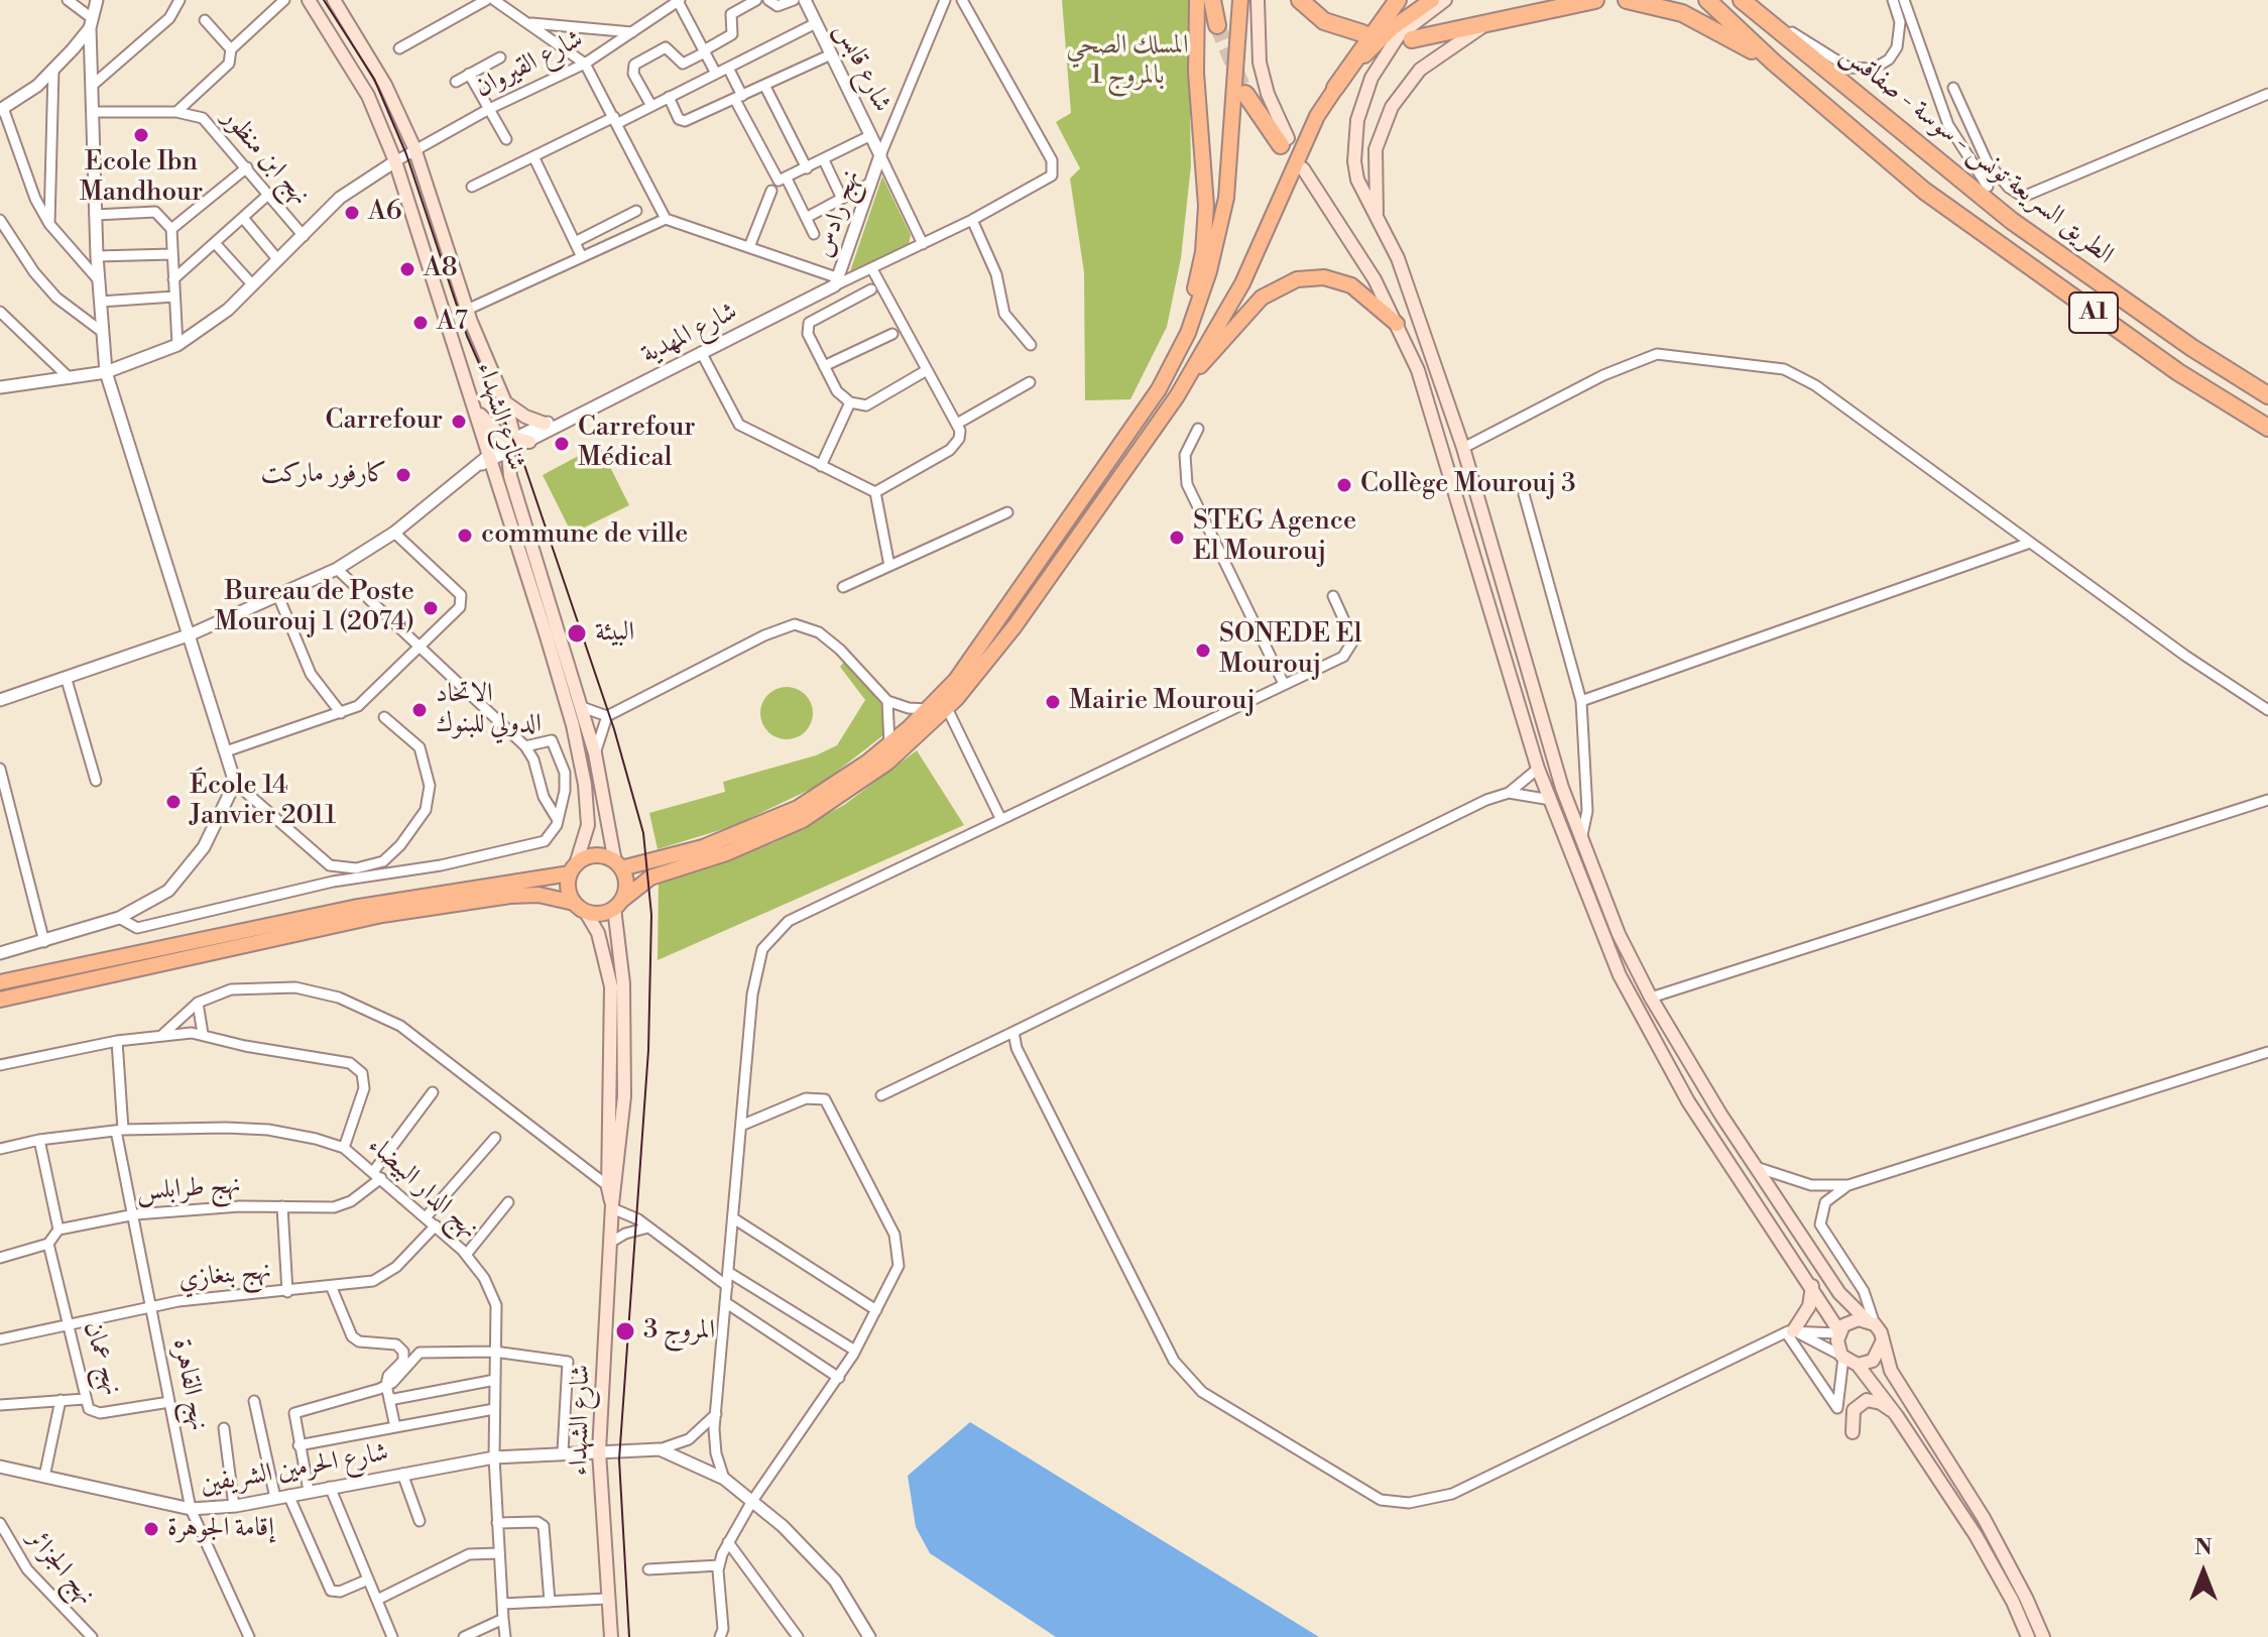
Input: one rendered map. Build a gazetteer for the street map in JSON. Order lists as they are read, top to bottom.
{
  "streets": {
    "highway": ["الطريق السريعة تونس - سوسة - صفاقس", "A1"],
    "main road": ["شارع الشهداء"],
    "street": [
      "شارع القيروان",
      "شارع قابس",
      "نهج ابن منظور",
      "نهج رادس",
      "شارع المهدية",
      "نهج الدار البيضاء",
      "نهج طرابلس",
      "نهج بنغازي",
      "نهج عمان",
      "نهج القاهرة",
      "شارع الحرمين الشريفين",
      "نهج الجزائر"
    ]
  },
  "crossings": [
    ["شارع القيروان", "شارع الشهداء"],
    ["شارع قابس", "نهج رادس"],
    ["نهج رادس", "شارع المهدية"],
    ["شارع الشهداء", "شارع الحرمين الشريفين"],
    ["نهج الدار البيضاء", "نهج طرابلس"],
    ["نهج الدار البيضاء", "نهج بنغازي"],
    ["نهج الدار البيضاء", "نهج القاهرة"],
    ["نهج الدار البيضاء", "شارع الحرمين الشريفين"],
    ["نهج طرابلس", "نهج القاهرة"],
    ["نهج بنغازي", "نهج عمان"],
    ["نهج بنغازي", "نهج القاهرة"],
    ["نهج عمان", "نهج القاهرة"],
    ["نهج القاهرة", "شارع الحرمين الشريفين"]
  ],
  "parks": ["المسلك الصحي بالمروج 1"],
  "places": [
    "Ecole Ibn Mandhour",
    "A6",
    "A8",
    "A7",
    "Carrefour",
    "Carrefour Médical",
    "كارفور ماركت",
    "Collège Mourouj 3",
    "commune de ville",
    "STEG Agence El Mourouj",
    "Bureau de Poste Mourouj 1 (2074)",
    "البيئة",
    "SONEDE El Mourouj",
    "Mairie Mourouj",
    "الاتحاد الدولي للبنوك",
    "École 14 Janvier 2011",
    "المروج 3",
    "إقامة الجوهرة"
  ],
  "north": "top"
}
